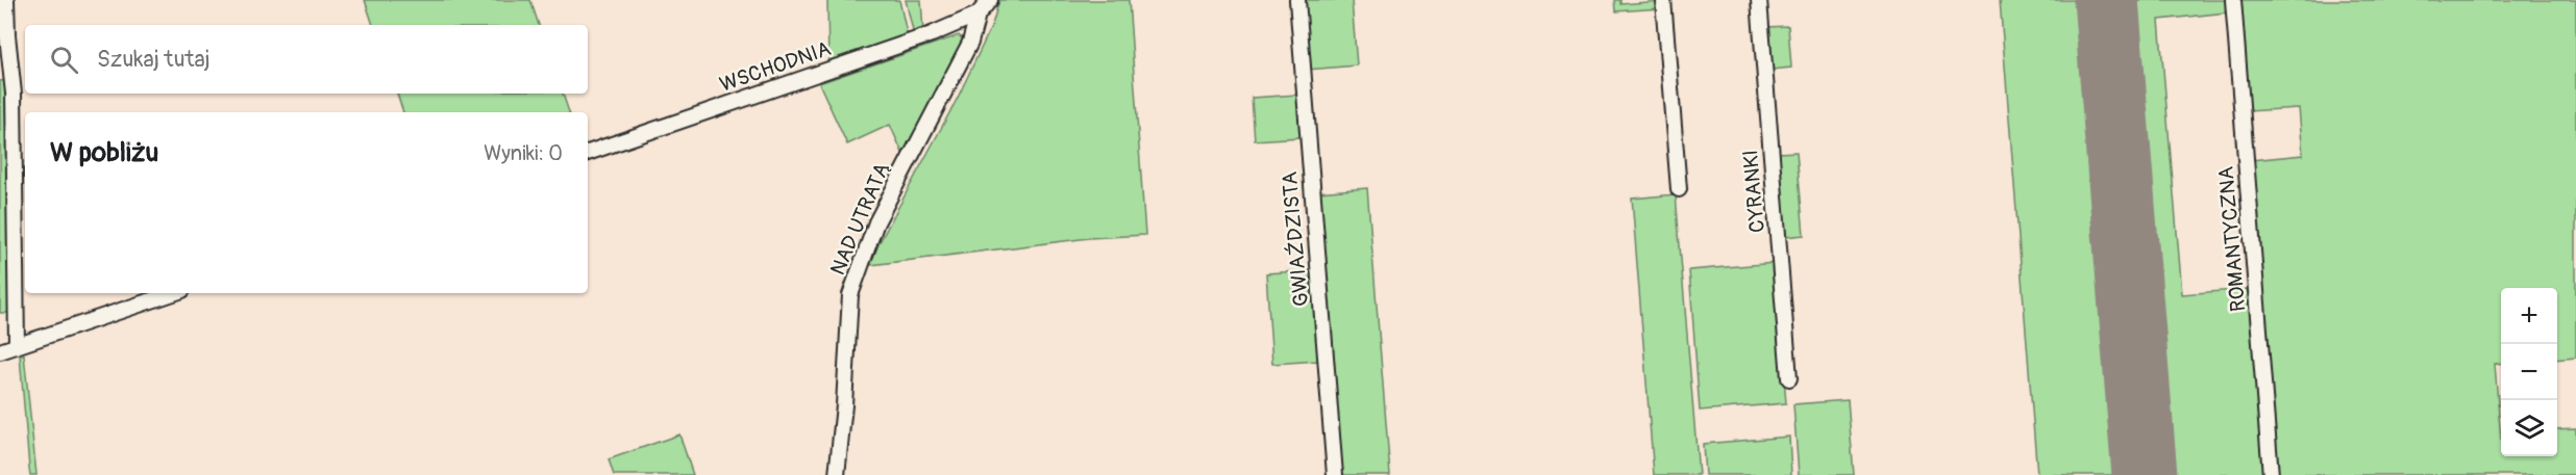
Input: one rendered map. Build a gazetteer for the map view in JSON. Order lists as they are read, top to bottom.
{
  "streets": {
    "street": [
      "WSCHODNIA",
      "CYRANKI",
      "NAD UTRATĄ",
      "GWIAŹDZISTA",
      "ROMANTYCZNA"
    ]
  },
  "crossings": [
    ["WSCHODNIA", "NAD UTRATĄ"]
  ],
  "page": {
    "search": "Szukaj tutaj",
    "heading": ["W pobliżu", "Wyniki: 0"],
    "map_buttons": ["+", "−"]
  }
}
